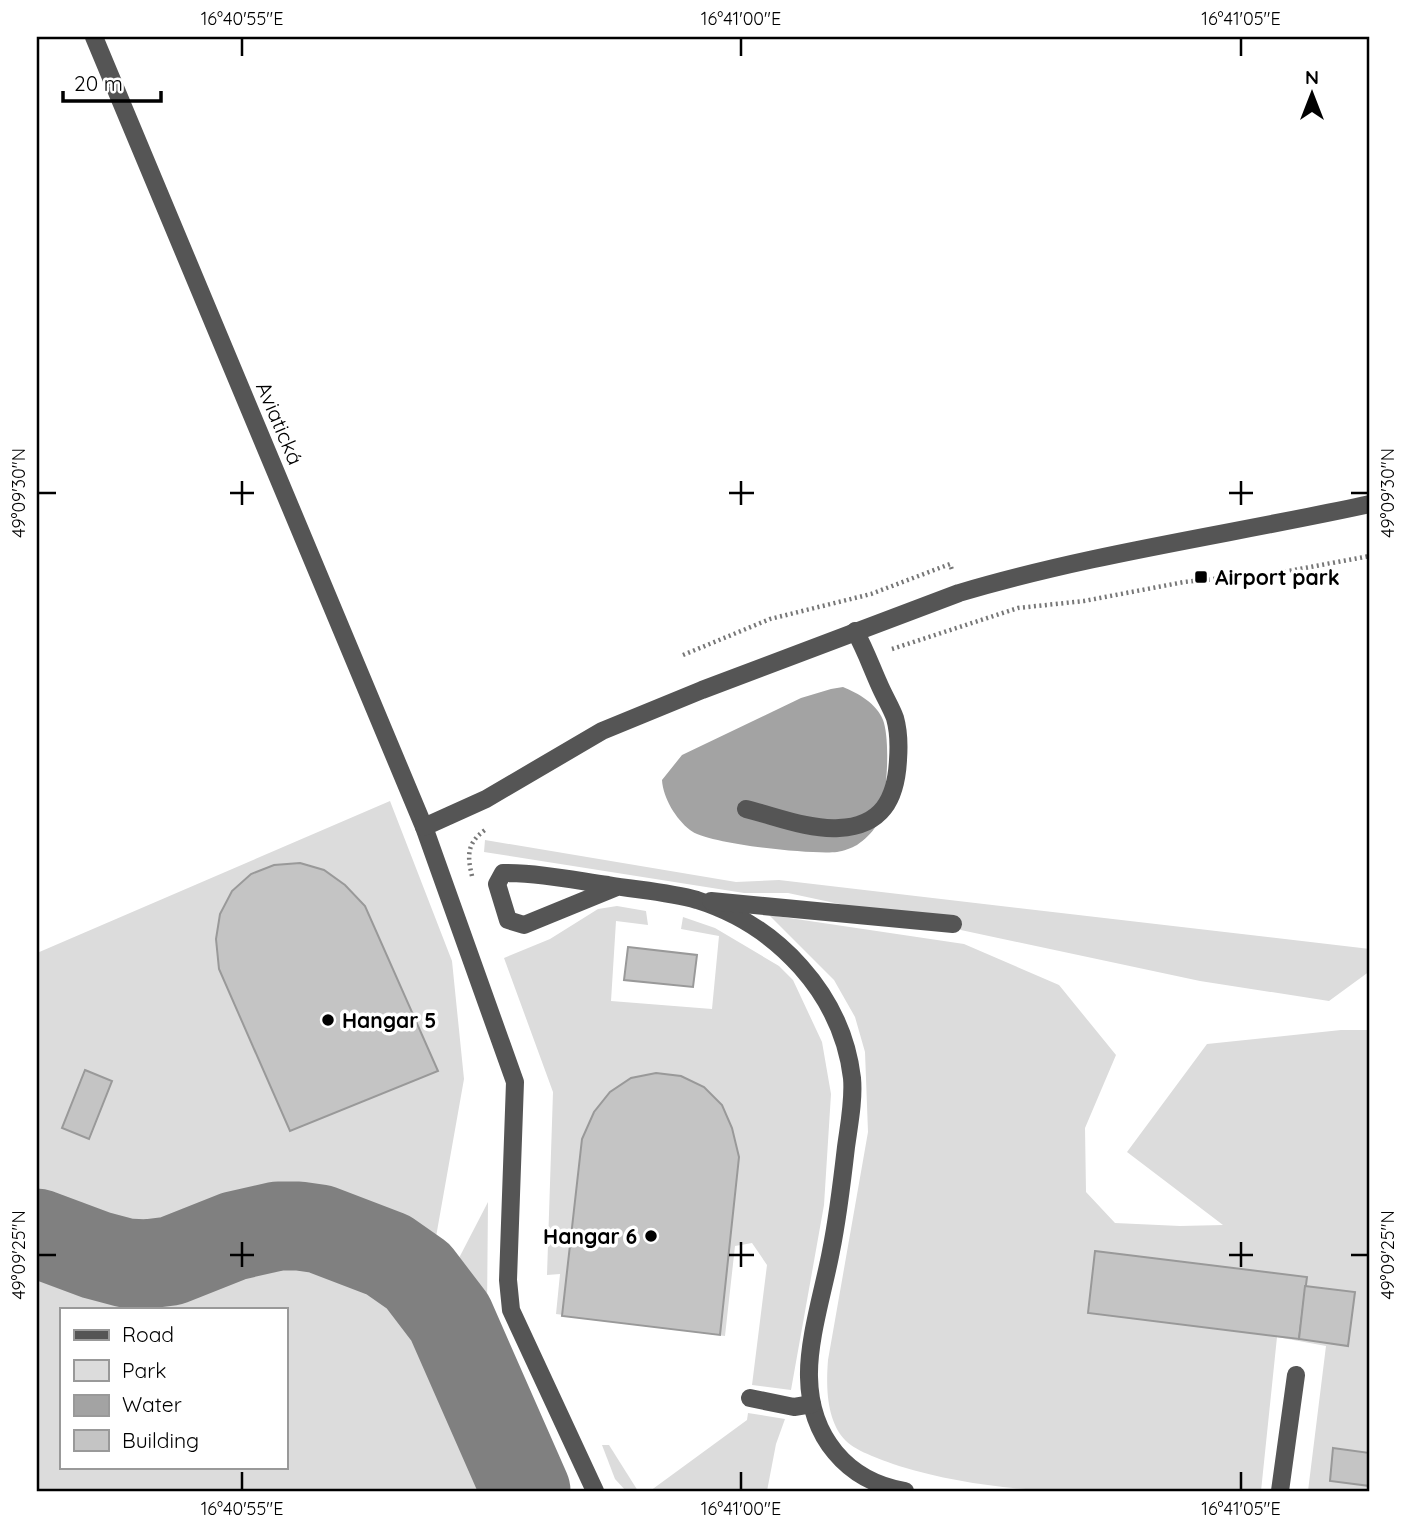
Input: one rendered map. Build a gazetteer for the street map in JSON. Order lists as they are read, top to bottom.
{
  "streets": {
    "lane": ["Aviatická"]
  },
  "places": {
    "transit": ["Airport park"],
    "other": ["Hangar 5", "Hangar 6"]
  },
  "legend": [
    "Road",
    "Park",
    "Water",
    "Building"
  ],
  "scale_bar": "20 m",
  "north": "top",
  "coordinates": [
    "16°40'55\"E",
    "16°41'00\"E",
    "16°41'05\"E",
    "49°09'30\"N",
    "49°09'25\"N"
  ]
}
